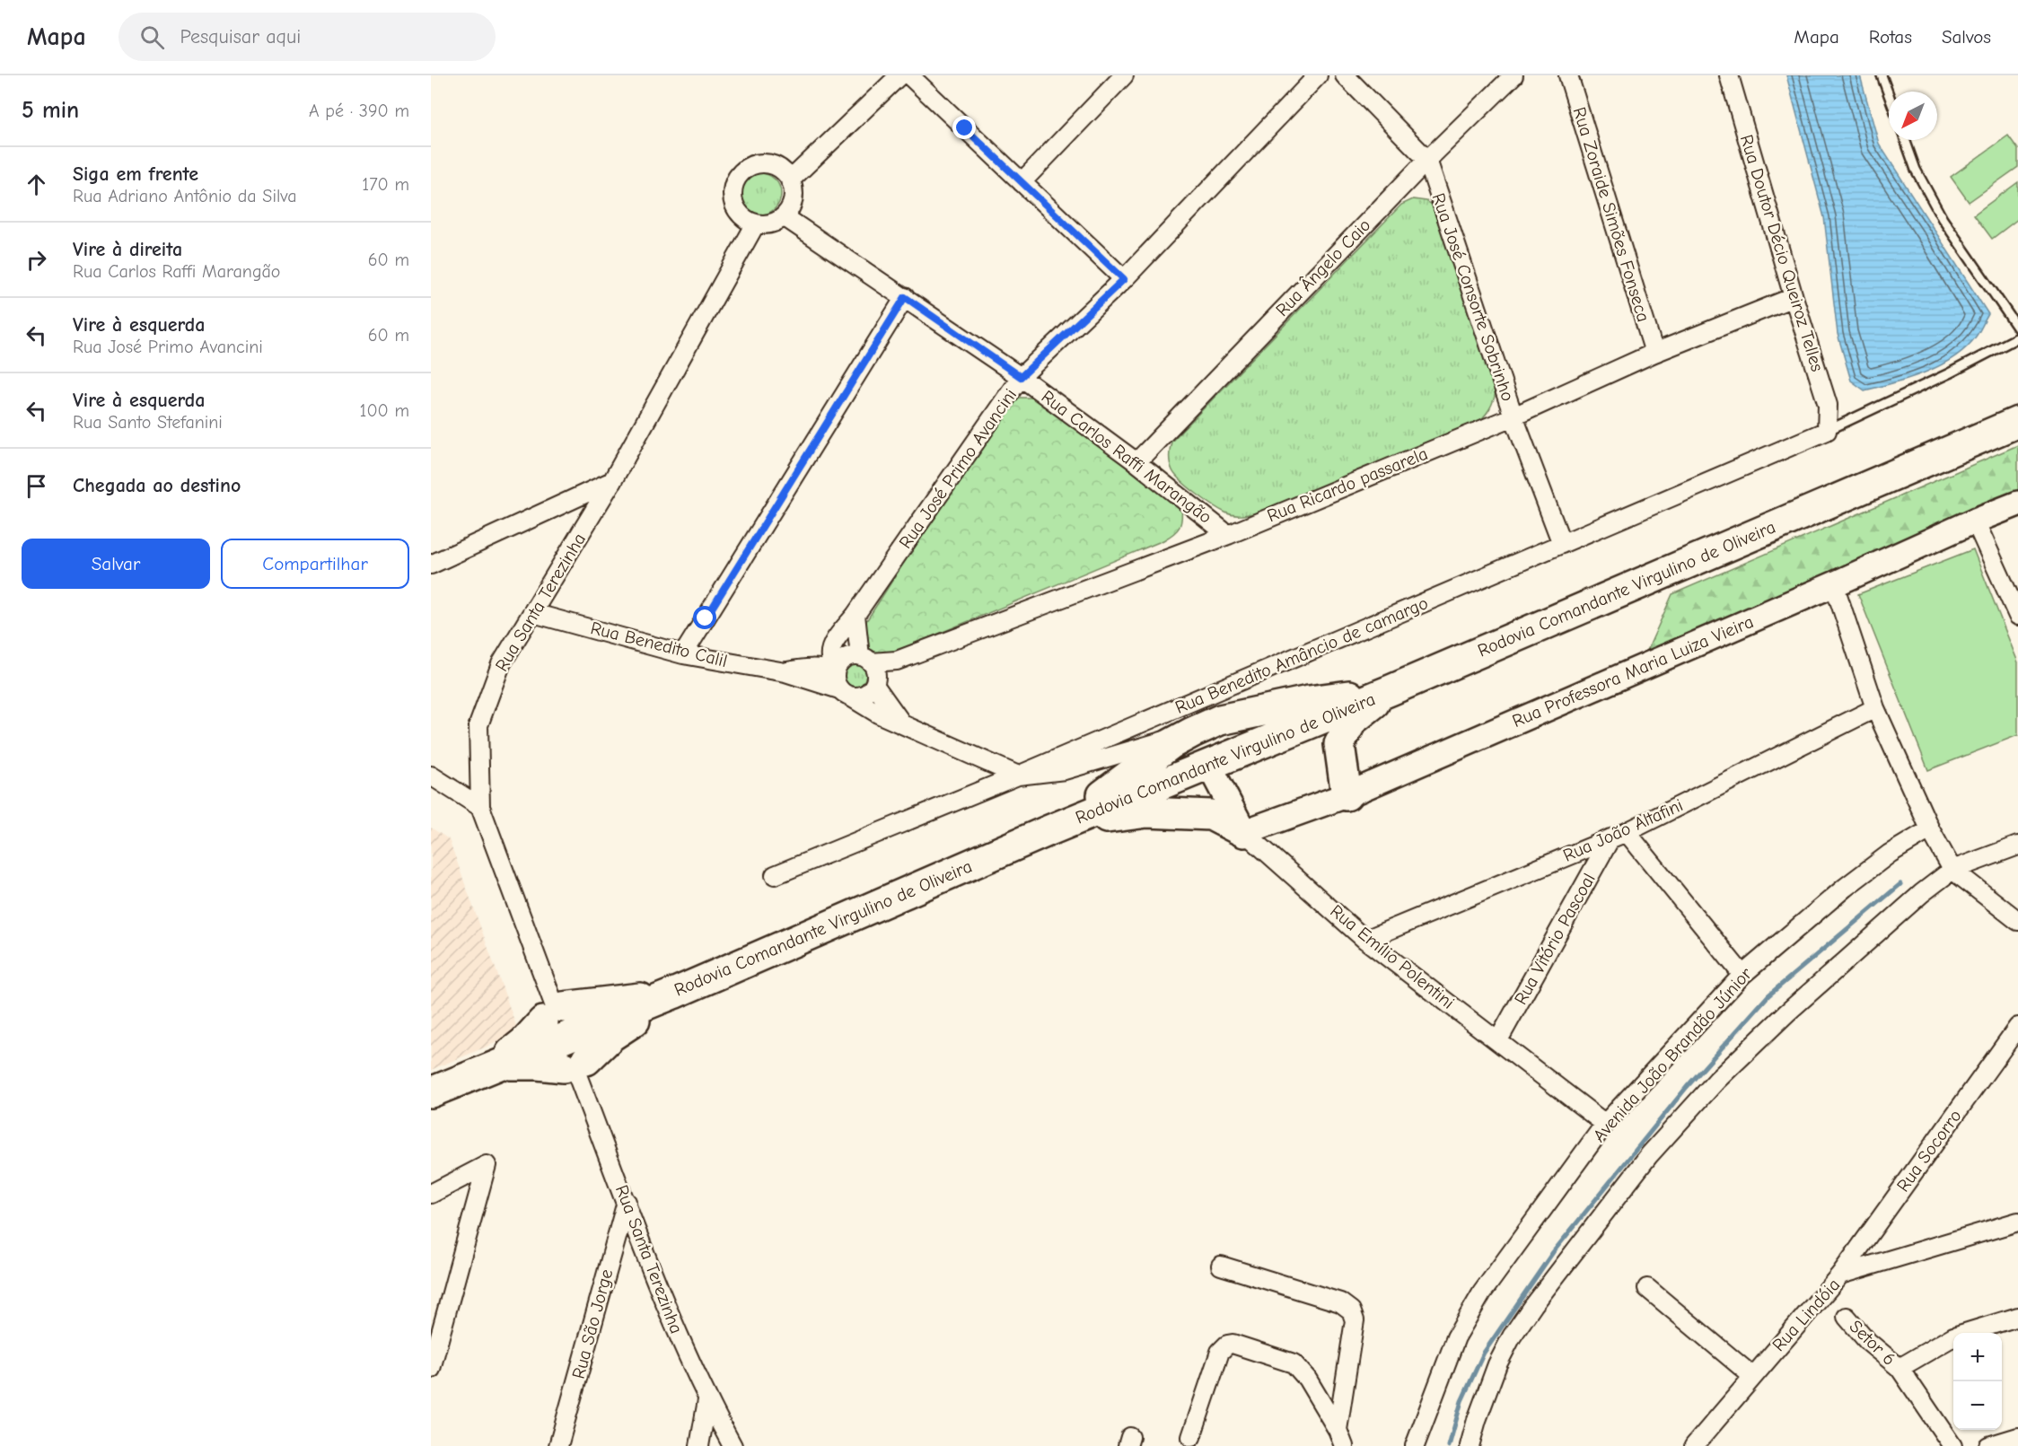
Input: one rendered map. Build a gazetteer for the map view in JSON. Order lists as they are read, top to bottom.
{
  "streets": {
    "highway": ["Rodovia Comandante Virgulino de Oliveira"],
    "street": [
      "Rua Zoraide Simões Fonseca",
      "Rua Doutor Décio Queiroz Telles",
      "Rua Ângelo Caio",
      "Rua José Consorte Sobrinho",
      "Rua Carlos Raffi Marangão",
      "Rua José Primo Avancini",
      "Rua Ricardo passarela",
      "Rua Santa Terezinha",
      "Rua Benedito Calil",
      "Rua Benedito Amâncio de camargo",
      "Rua Professora Maria Luiza Vieira",
      "Rua João Altafini",
      "Rua Vitório Pascoal",
      "Rua Emílio Polentini",
      "Avenida João Brandão Júnior",
      "Rua Socorro",
      "Rua Lindóia",
      "Rua São Jorge",
      "Setor 6"
    ]
  },
  "crossings": [
    ["Rua Zoraide Simões Fonseca", "Rua Ricardo passarela"],
    ["Rua Doutor Décio Queiroz Telles", "Rua Ricardo passarela"],
    ["Rua Doutor Décio Queiroz Telles", "Rua Benedito Amâncio de camargo"],
    ["Rua Ângelo Caio", "Rua José Consorte Sobrinho"],
    ["Rua Ângelo Caio", "Rua Carlos Raffi Marangão"],
    ["Rua José Consorte Sobrinho", "Rua Ricardo passarela"],
    ["Rua José Consorte Sobrinho", "Rua Benedito Amâncio de camargo"],
    ["Rua Carlos Raffi Marangão", "Rua José Primo Avancini"],
    ["Rua Carlos Raffi Marangão", "Rua Ricardo passarela"],
    ["Rua Carlos Raffi Marangão", "Rua Santa Terezinha"],
    ["Rua José Primo Avancini", "Rua Ricardo passarela"],
    ["Rua José Primo Avancini", "Rua Benedito Calil"],
    ["Rua Ricardo passarela", "Rua Benedito Calil"],
    ["Rodovia Comandante Virgulino de Oliveira", "Rua Santa Terezinha"],
    ["Rodovia Comandante Virgulino de Oliveira", "Rua Emílio Polentini"],
    ["Rua Santa Terezinha", "Rua Benedito Calil"],
    ["Rua Santa Terezinha", "Rua São Jorge"],
    ["Rua Benedito Calil", "Rua Benedito Amâncio de camargo"],
    ["Rua Professora Maria Luiza Vieira", "Rua Emílio Polentini"],
    ["Rua João Altafini", "Rua Vitório Pascoal"],
    ["Rua João Altafini", "Rua Emílio Polentini"],
    ["Rua Vitório Pascoal", "Rua Emílio Polentini"],
    ["Rua Emílio Polentini", "Avenida João Brandão Júnior"],
    ["Rua Socorro", "Rua Lindóia"]
  ],
  "north": "bottom left",
  "page": {
    "header": "Mapa",
    "search": "Pesquisar aqui",
    "nav": ["Mapa", "Rotas", "Salvos"],
    "heading": ["5 min", "A pé · 390 m"],
    "list": [
      ["Siga em frente", "Rua Adriano Antônio da Silva", "170 m"],
      ["Vire à direita", "Rua Carlos Raffi Marangão", "60 m"],
      ["Vire à esquerda", "Rua José Primo Avancini", "60 m"],
      ["Vire à esquerda", "Rua Santo Stefanini", "100 m"],
      "Chegada ao destino"
    ],
    "buttons": ["Salvar", "Compartilhar"],
    "map_buttons": ["+", "−"]
  }
}
